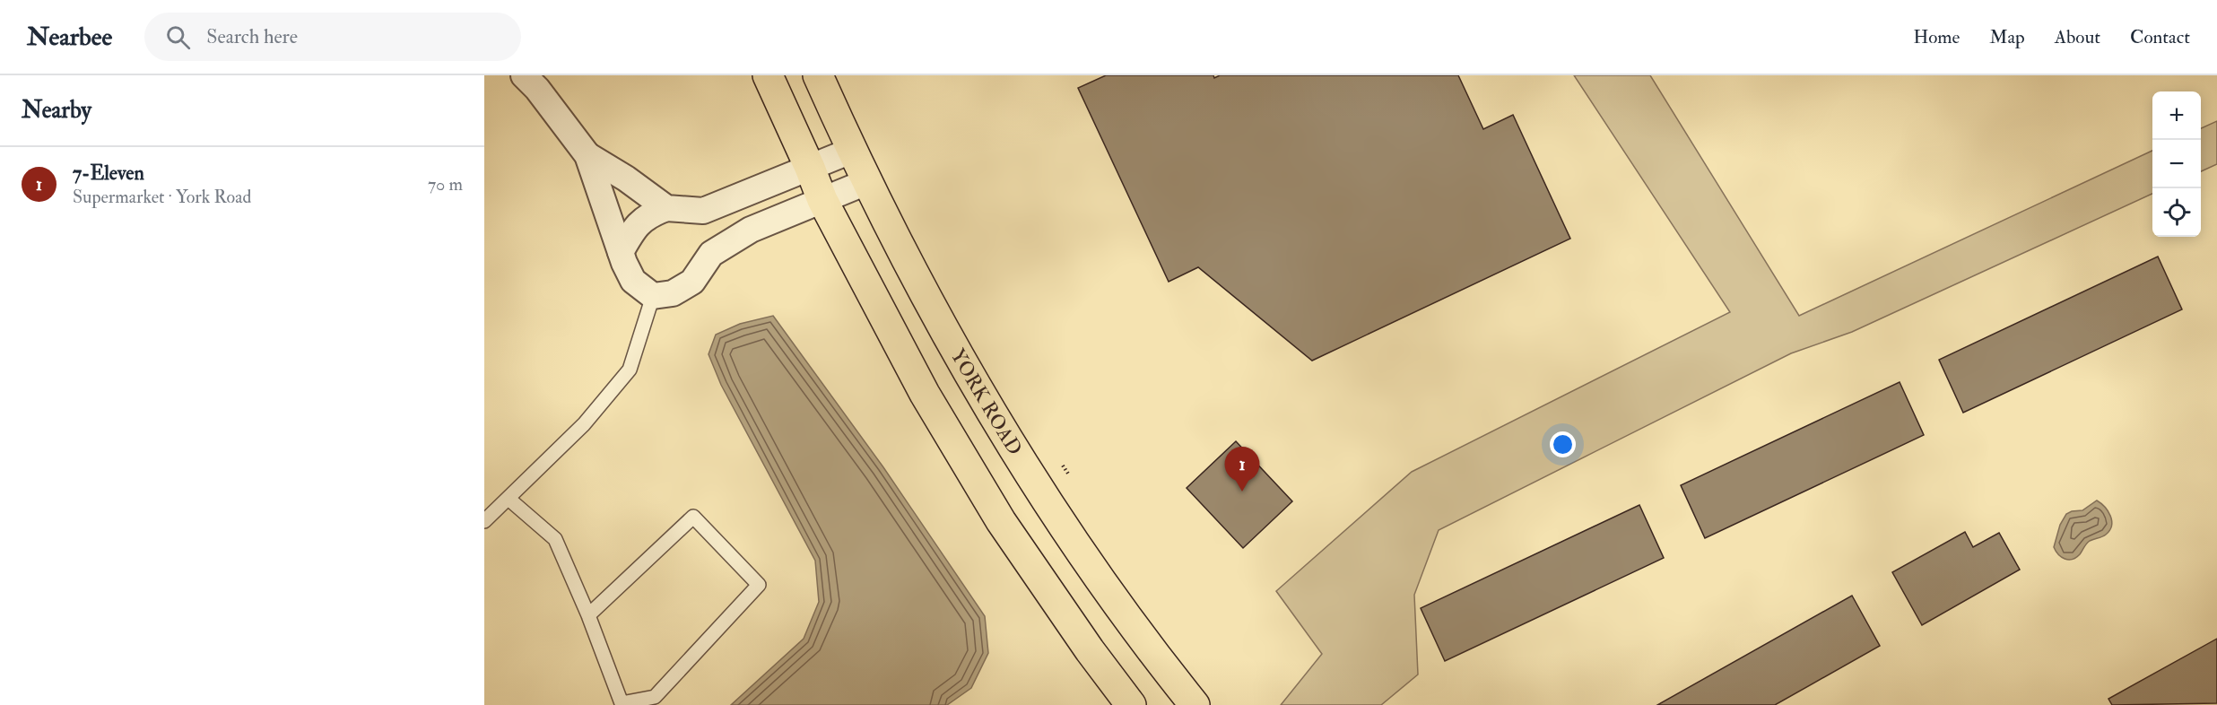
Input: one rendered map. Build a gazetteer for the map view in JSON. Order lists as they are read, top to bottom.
{
  "streets": {
    "highway": ["YORK ROAD"]
  },
  "page": {
    "header": "Nearbee",
    "search": "Search here",
    "nav": [
      "Home",
      "Map",
      "About",
      "Contact"
    ],
    "heading": "Nearby",
    "map_buttons": ["+", "−"],
    "list": [
      {
        "mark": "1",
        "name": "7-Eleven",
        "note": "Supermarket · York Road",
        "value": "70 m"
      }
    ],
    "pins": "1"
  }
}
